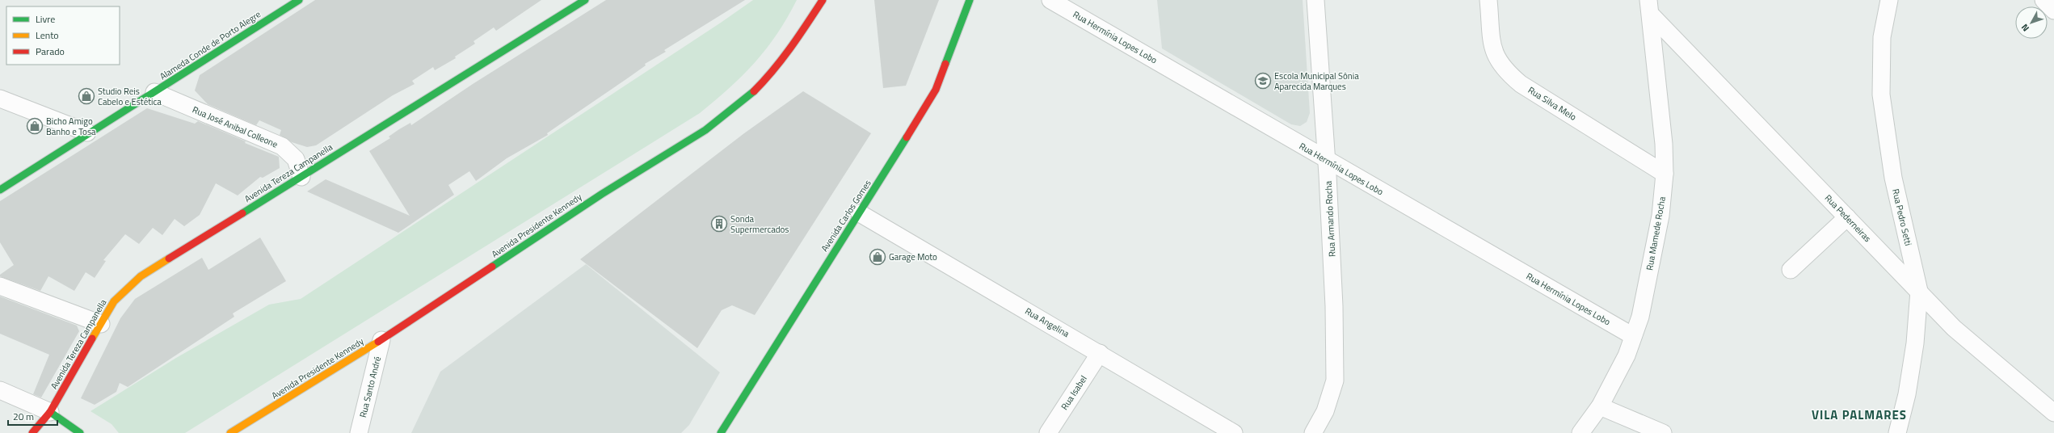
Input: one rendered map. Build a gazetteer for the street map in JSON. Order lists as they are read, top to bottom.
{
  "streets": {
    "main road": [
      "Alameda Conde de Porto Alegre",
      "Avenida Tereza Campanella",
      "Avenida Carlos Gomes",
      "Avenida Presidente Kennedy"
    ],
    "street": [
      "Rua Hermínia Lopes Lobo",
      "Rua Silva Melo",
      "Rua José Anibal Colleone",
      "Rua Pedro Setti",
      "Rua Pederneiras",
      "Rua Armando Rocha",
      "Rua Mamede Rocha",
      "Rua Angelina",
      "Rua Santo André",
      "Rua Isabel"
    ]
  },
  "crossings": [
    ["Rua Hermínia Lopes Lobo", "Rua Armando Rocha"],
    ["Rua Hermínia Lopes Lobo", "Rua Mamede Rocha"],
    ["Alameda Conde de Porto Alegre", "Rua José Anibal Colleone"],
    ["Rua Silva Melo", "Rua Mamede Rocha"],
    ["Rua José Anibal Colleone", "Avenida Tereza Campanella"],
    ["Avenida Carlos Gomes", "Rua Angelina"],
    ["Rua Pedro Setti", "Rua Pederneiras"],
    ["Rua Pederneiras", "Rua Mamede Rocha"],
    ["Avenida Presidente Kennedy", "Rua Santo André"],
    ["Rua Angelina", "Rua Isabel"]
  ],
  "districts": ["VILA PALMARES"],
  "places": {
    "school or university": ["Escola Municipal Sônia Aparecida Marques"],
    "shop": ["Studio Reis Cabelo e Estética", "Bicho Amigo Banho e Tosa", "Garage Moto"],
    "building": ["Sonda Supermercados"]
  },
  "legend": ["Livre", "Lento", "Parado"],
  "scale_bar": "20 m",
  "north": "bottom left"
}
